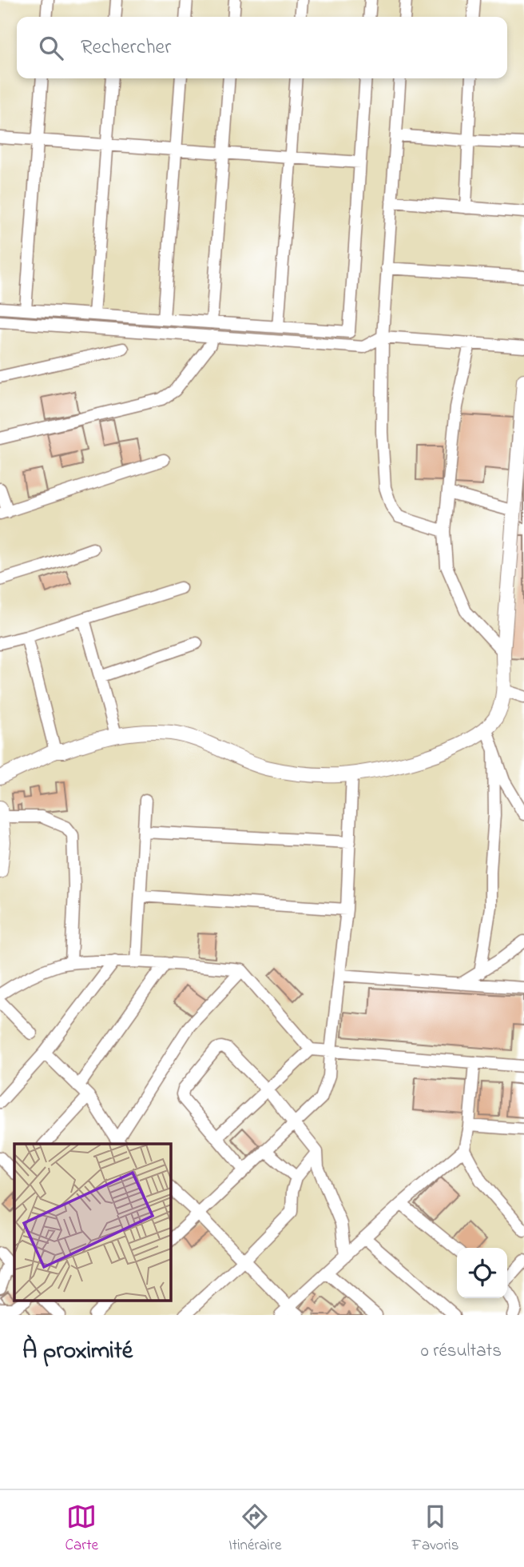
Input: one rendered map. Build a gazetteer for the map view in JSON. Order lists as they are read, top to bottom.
{
  "page": {
    "search": "Rechercher",
    "heading": ["À proximité", "0 résultats"],
    "nav": ["Carte", "Itinéraire", "Favoris"]
  }
}
